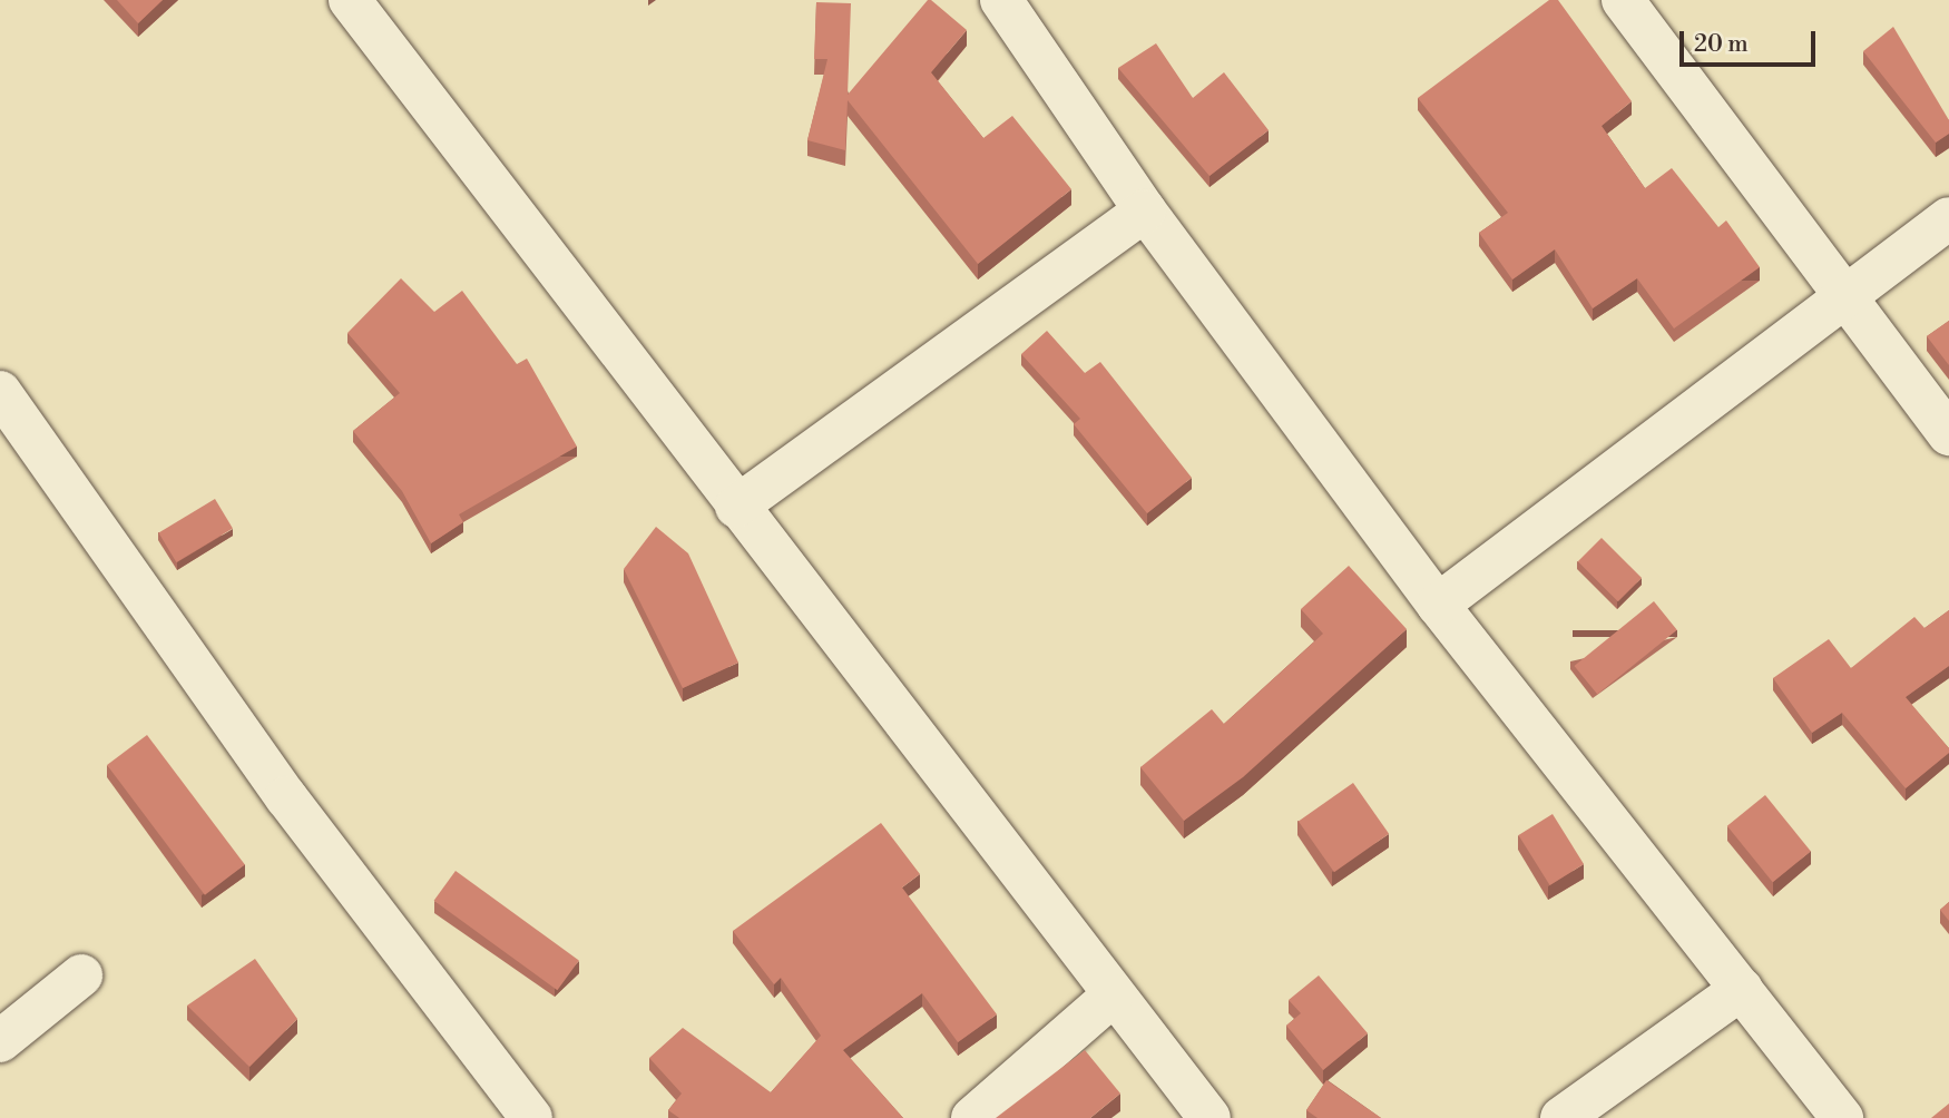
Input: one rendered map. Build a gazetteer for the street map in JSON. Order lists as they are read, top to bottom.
{
  "scale_bar": "20 m"
}
